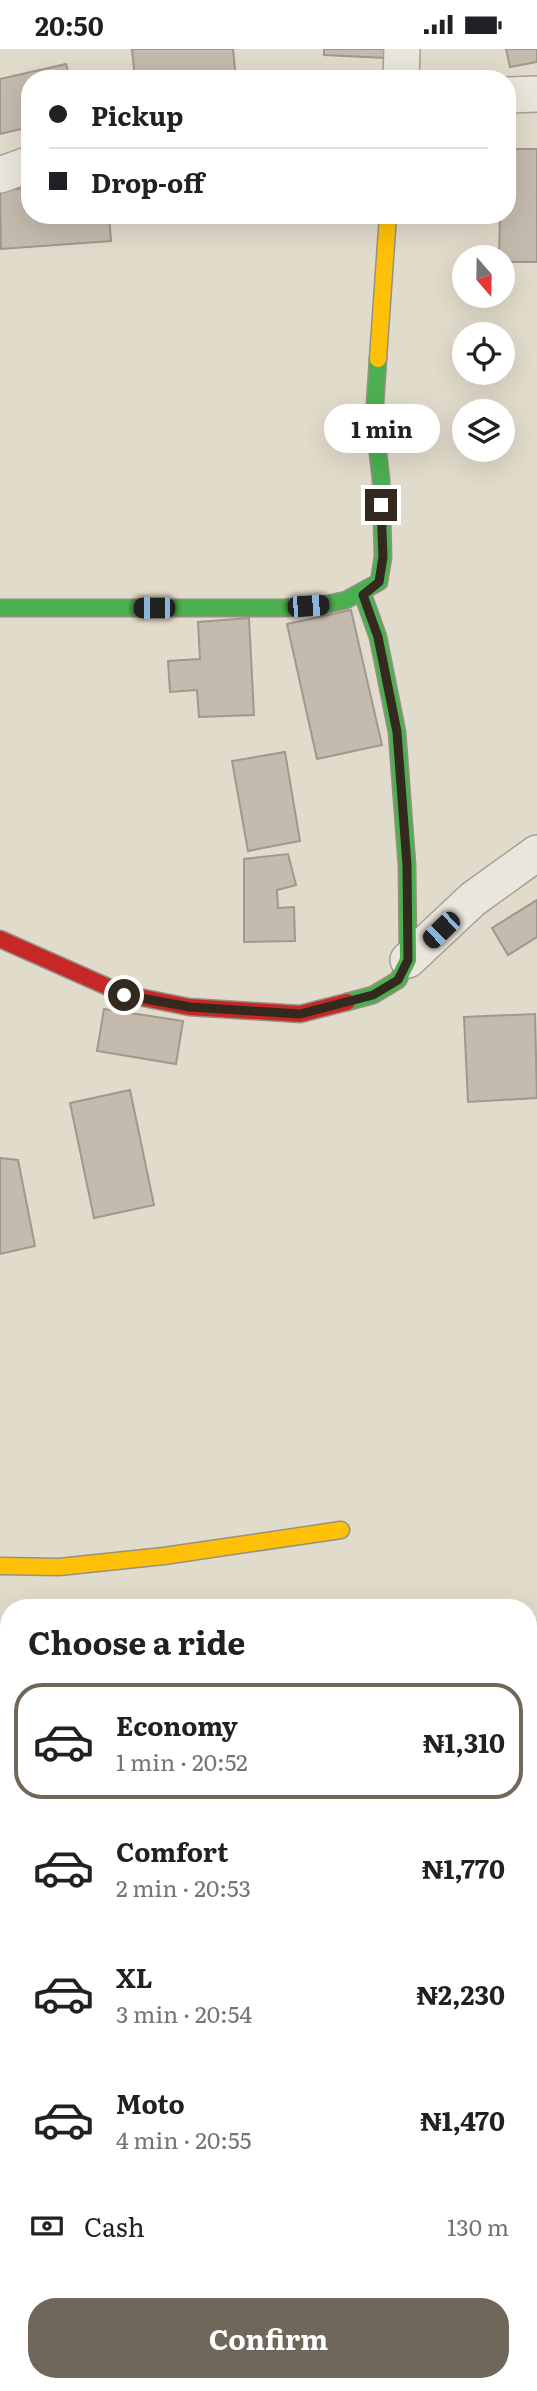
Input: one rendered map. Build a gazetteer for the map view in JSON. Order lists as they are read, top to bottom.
{
  "north": "bottom",
  "page": {
    "status": "20:50",
    "banner": ["Pickup", "Drop-off"],
    "bubble": "1 min",
    "heading": "Choose a ride",
    "list": [
      {
        "name": "Economy",
        "note": "1 min · 20:52",
        "value": "₦1,310"
      },
      {
        "name": "Comfort",
        "note": "2 min · 20:53",
        "value": "₦1,770"
      },
      {
        "name": "XL",
        "note": "3 min · 20:54",
        "value": "₦2,230"
      },
      {
        "name": "Moto",
        "note": "4 min · 20:55",
        "value": "₦1,470"
      }
    ],
    "pay": ["Cash", "130 m"],
    "buttons": "Confirm"
  }
}
